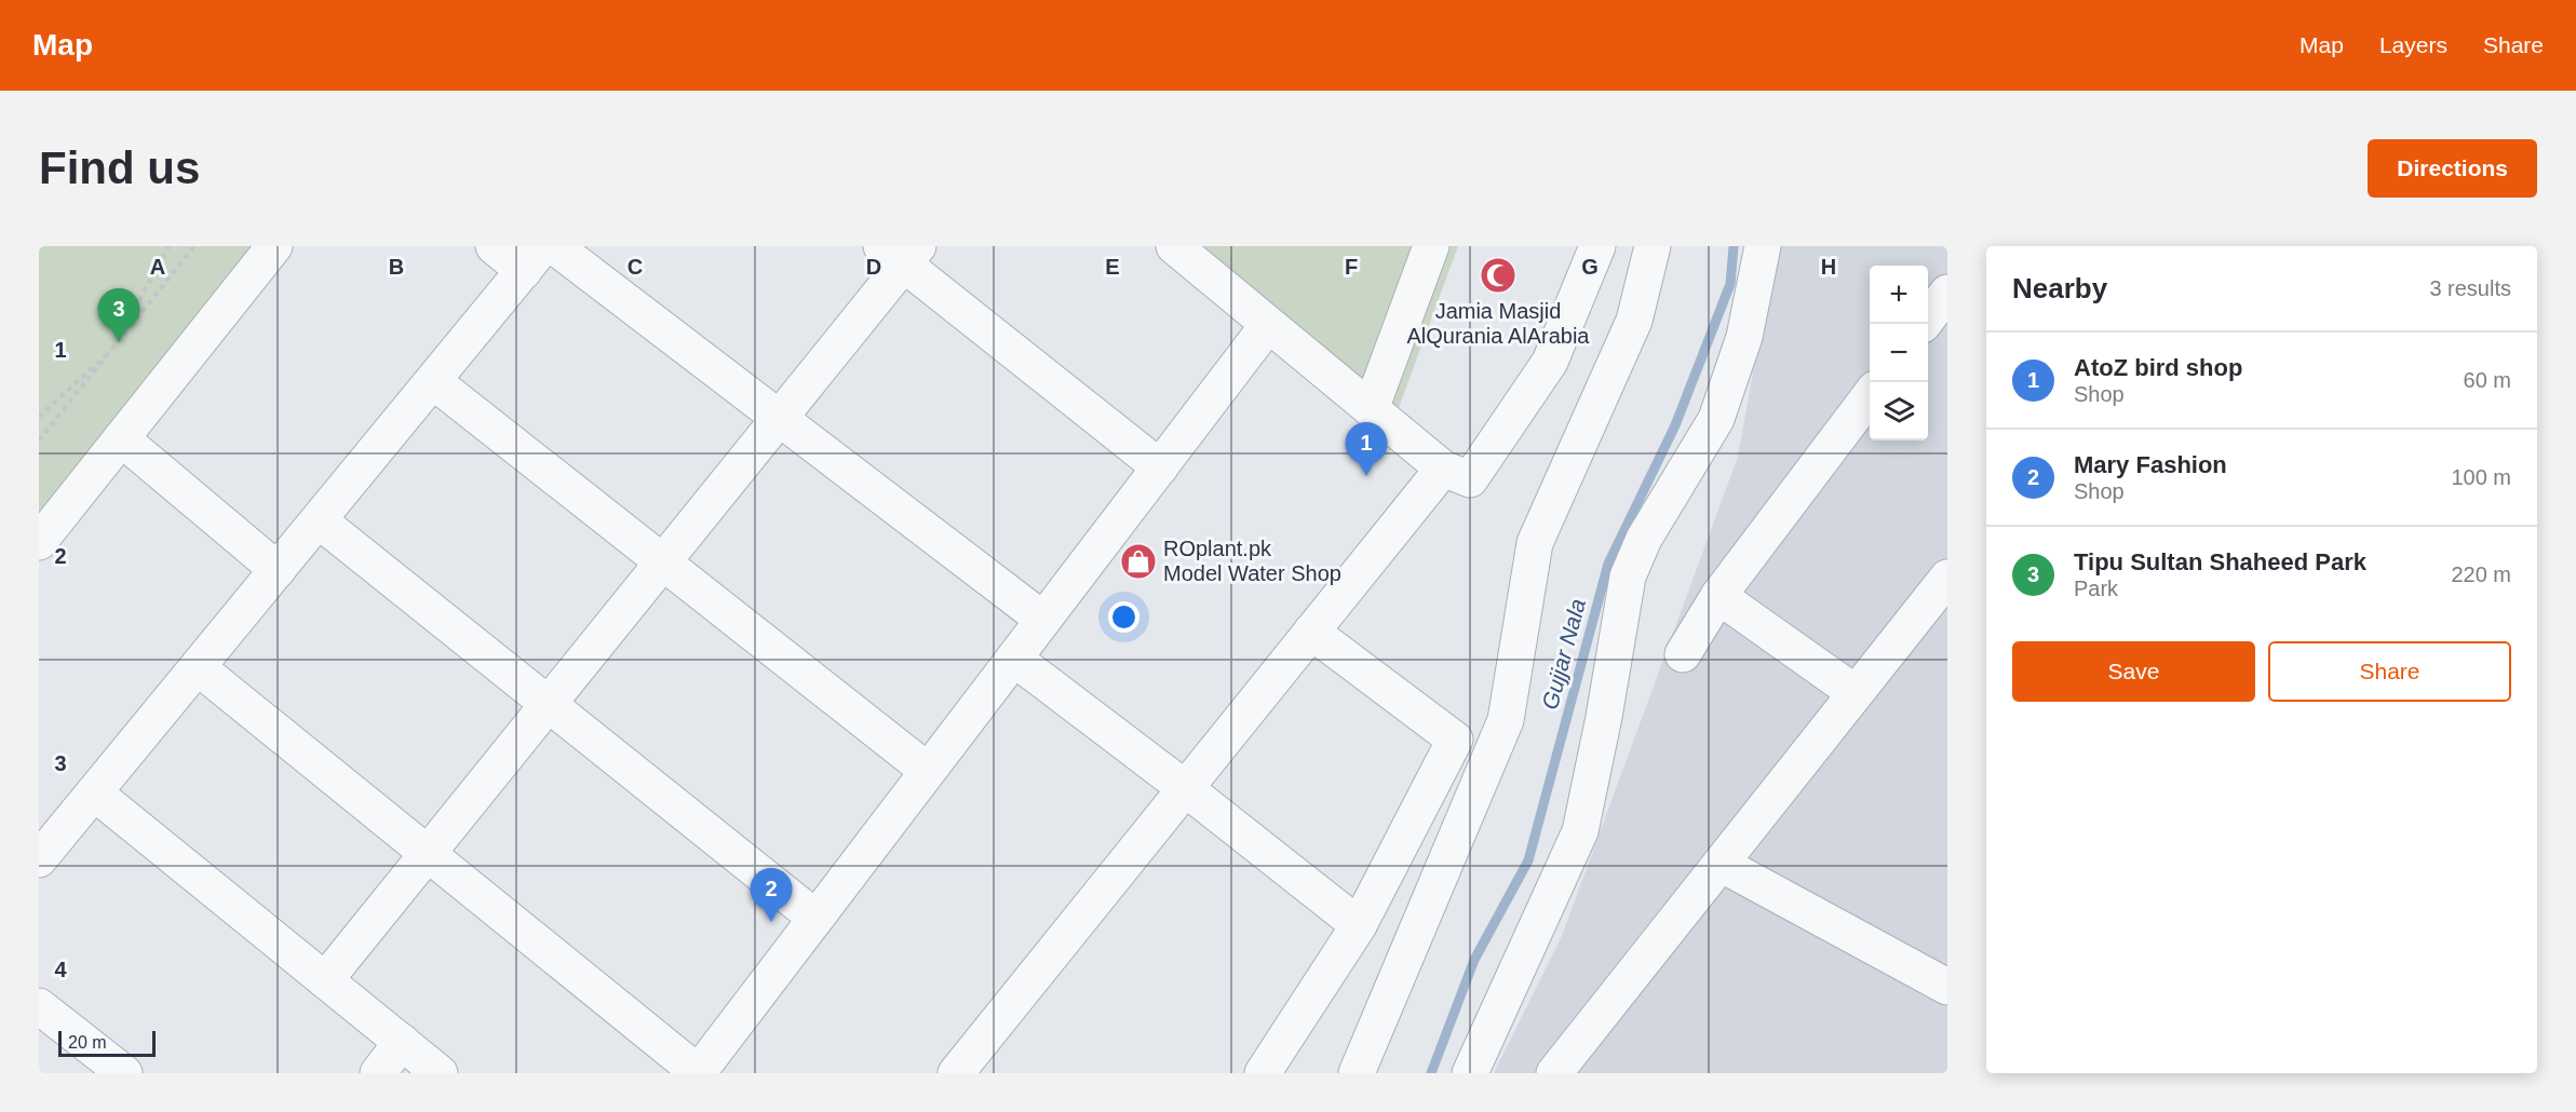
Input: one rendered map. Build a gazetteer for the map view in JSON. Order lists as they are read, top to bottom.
{
  "water": ["Gujjar Nala"],
  "places": {
    "mosque": ["Jamia Masjid AlQurania AlArabia"],
    "shop": ["ROplant.pk Model Water Shop"]
  },
  "scale_bar": "20 m",
  "page": {
    "header": "Map",
    "nav": ["Map", "Layers", "Share"],
    "buttons": [
      "Directions",
      ["Save", "Share"]
    ],
    "title": "Find us",
    "heading": ["Nearby", "3 results"],
    "map_buttons": ["+", "−"],
    "pins": ["3", "1", "2"],
    "list": [
      {
        "mark": "1",
        "name": "AtoZ bird shop",
        "note": "Shop",
        "value": "60 m"
      },
      {
        "mark": "2",
        "name": "Mary Fashion",
        "note": "Shop",
        "value": "100 m"
      },
      {
        "mark": "3",
        "name": "Tipu Sultan Shaheed Park",
        "note": "Park",
        "value": "220 m"
      }
    ],
    "scale": "20 m"
  },
  "grid": {
    "columns": [
      "A",
      "B",
      "C",
      "D",
      "E",
      "F",
      "G",
      "H"
    ],
    "rows": [
      "1",
      "2",
      "3",
      "4"
    ]
  }
}
